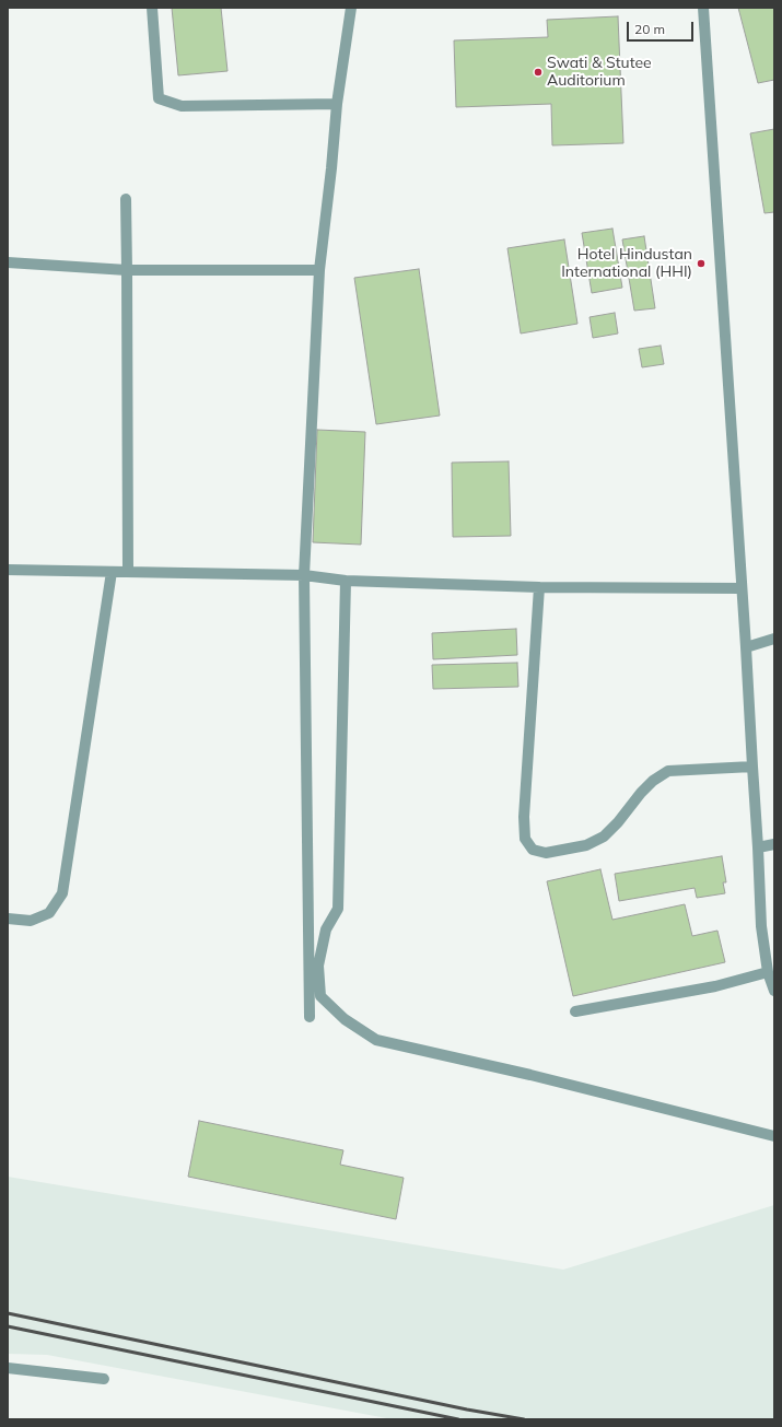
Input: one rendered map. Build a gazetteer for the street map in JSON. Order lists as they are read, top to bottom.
{
  "places": ["Swati & Stutee Auditorium", "Hotel Hindustan International (HHI)"],
  "scale_bar": "20 m"
}
